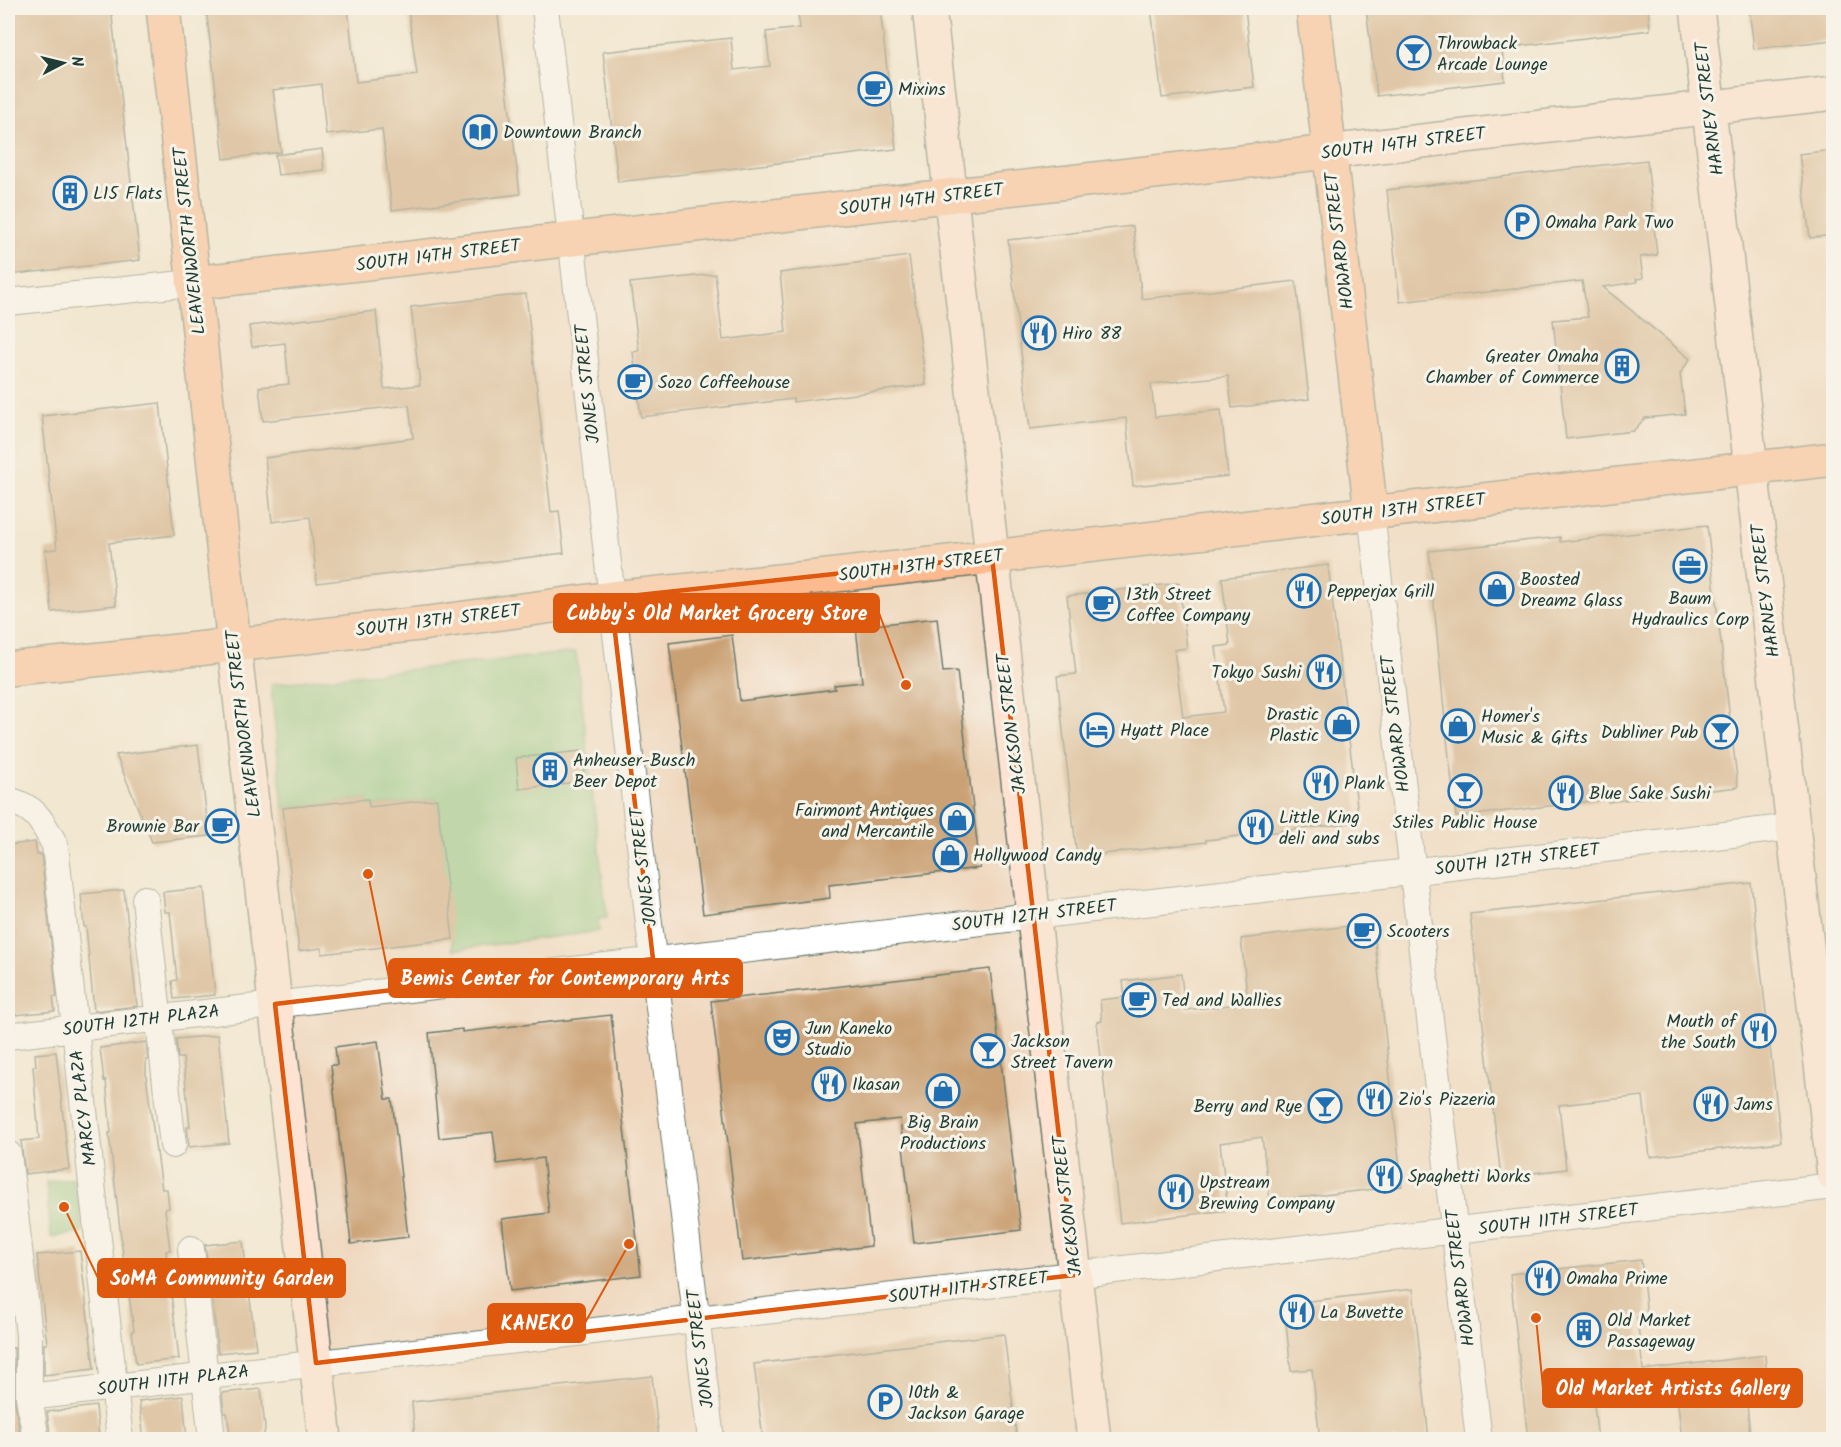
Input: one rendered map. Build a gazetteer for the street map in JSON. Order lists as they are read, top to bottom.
{
  "streets": {
    "main road": [
      "SOUTH 14TH STREET",
      "LEAVENWORTH STREET",
      "HOWARD STREET",
      "SOUTH 13TH STREET"
    ],
    "street": [
      "HARNEY STREET",
      "JONES STREET",
      "JACKSON STREET",
      "SOUTH 12TH STREET",
      "SOUTH 12TH PLAZA",
      "MARCY PLAZA",
      "SOUTH 11TH STREET",
      "SOUTH 11TH PLAZA"
    ]
  },
  "crossings": [
    ["HARNEY STREET", "SOUTH 14TH STREET"],
    ["HARNEY STREET", "SOUTH 13TH STREET"],
    ["HARNEY STREET", "SOUTH 12TH STREET"],
    ["SOUTH 14TH STREET", "LEAVENWORTH STREET"],
    ["SOUTH 14TH STREET", "HOWARD STREET"],
    ["SOUTH 14TH STREET", "JONES STREET"],
    ["SOUTH 14TH STREET", "JACKSON STREET"],
    ["LEAVENWORTH STREET", "SOUTH 13TH STREET"],
    ["LEAVENWORTH STREET", "SOUTH 12TH STREET"],
    ["LEAVENWORTH STREET", "SOUTH 12TH PLAZA"],
    ["LEAVENWORTH STREET", "SOUTH 11TH STREET"],
    ["LEAVENWORTH STREET", "SOUTH 11TH PLAZA"],
    ["HOWARD STREET", "SOUTH 13TH STREET"],
    ["HOWARD STREET", "SOUTH 12TH STREET"],
    ["HOWARD STREET", "SOUTH 11TH STREET"],
    ["JONES STREET", "SOUTH 13TH STREET"],
    ["JONES STREET", "SOUTH 12TH STREET"],
    ["JONES STREET", "SOUTH 11TH STREET"],
    ["SOUTH 13TH STREET", "JACKSON STREET"],
    ["JACKSON STREET", "SOUTH 12TH STREET"],
    ["JACKSON STREET", "SOUTH 11TH STREET"],
    ["SOUTH 12TH STREET", "SOUTH 12TH PLAZA"],
    ["SOUTH 12TH PLAZA", "MARCY PLAZA"],
    ["MARCY PLAZA", "SOUTH 11TH PLAZA"],
    ["SOUTH 11TH STREET", "SOUTH 11TH PLAZA"]
  ],
  "places": {
    "bar": [
      "Throwback Arcade Lounge",
      "Dubliner Pub",
      "Stiles Public House",
      "Jackson Street Tavern",
      "Berry and Rye"
    ],
    "cafe": [
      "Mixins",
      "Sozo Coffeehouse",
      "13th Street Coffee Company",
      "Brownie Bar",
      "Scooters",
      "Ted and Wallies"
    ],
    "library": ["Downtown Branch"],
    "building": [
      "L15 Flats",
      "Greater Omaha Chamber of Commerce",
      "Anheuser-Busch Beer Depot",
      "Old Market Passageway"
    ],
    "parking": ["Omaha Park Two", "10th & Jackson Garage"],
    "restaurant": [
      "Hiro 88",
      "Pepperjax Grill",
      "Tokyo Sushi",
      "Plank",
      "Blue Sake Sushi",
      "Little King deli and subs",
      "Mouth of the South",
      "Ikasan",
      "Zio's Pizzeria",
      "Jams",
      "Spaghetti Works",
      "Upstream Brewing Company",
      "Omaha Prime",
      "La Buvette"
    ],
    "office": ["Baum Hydraulics Corp"],
    "shop": [
      "Boosted Dreamz Glass",
      "Drastic Plastic",
      "Homer's Music & Gifts",
      "Fairmont Antiques and Mercantile",
      "Hollywood Candy",
      "Big Brain Productions"
    ],
    "other": [
      "Cubby's Old Market Grocery Store",
      "Bemis Center for Contemporary Arts",
      "SoMA Community Garden",
      "KANEKO",
      "Old Market Artists Gallery"
    ],
    "hotel": ["Hyatt Place"],
    "theatre": ["Jun Kaneko Studio"]
  },
  "north": "right"
}
